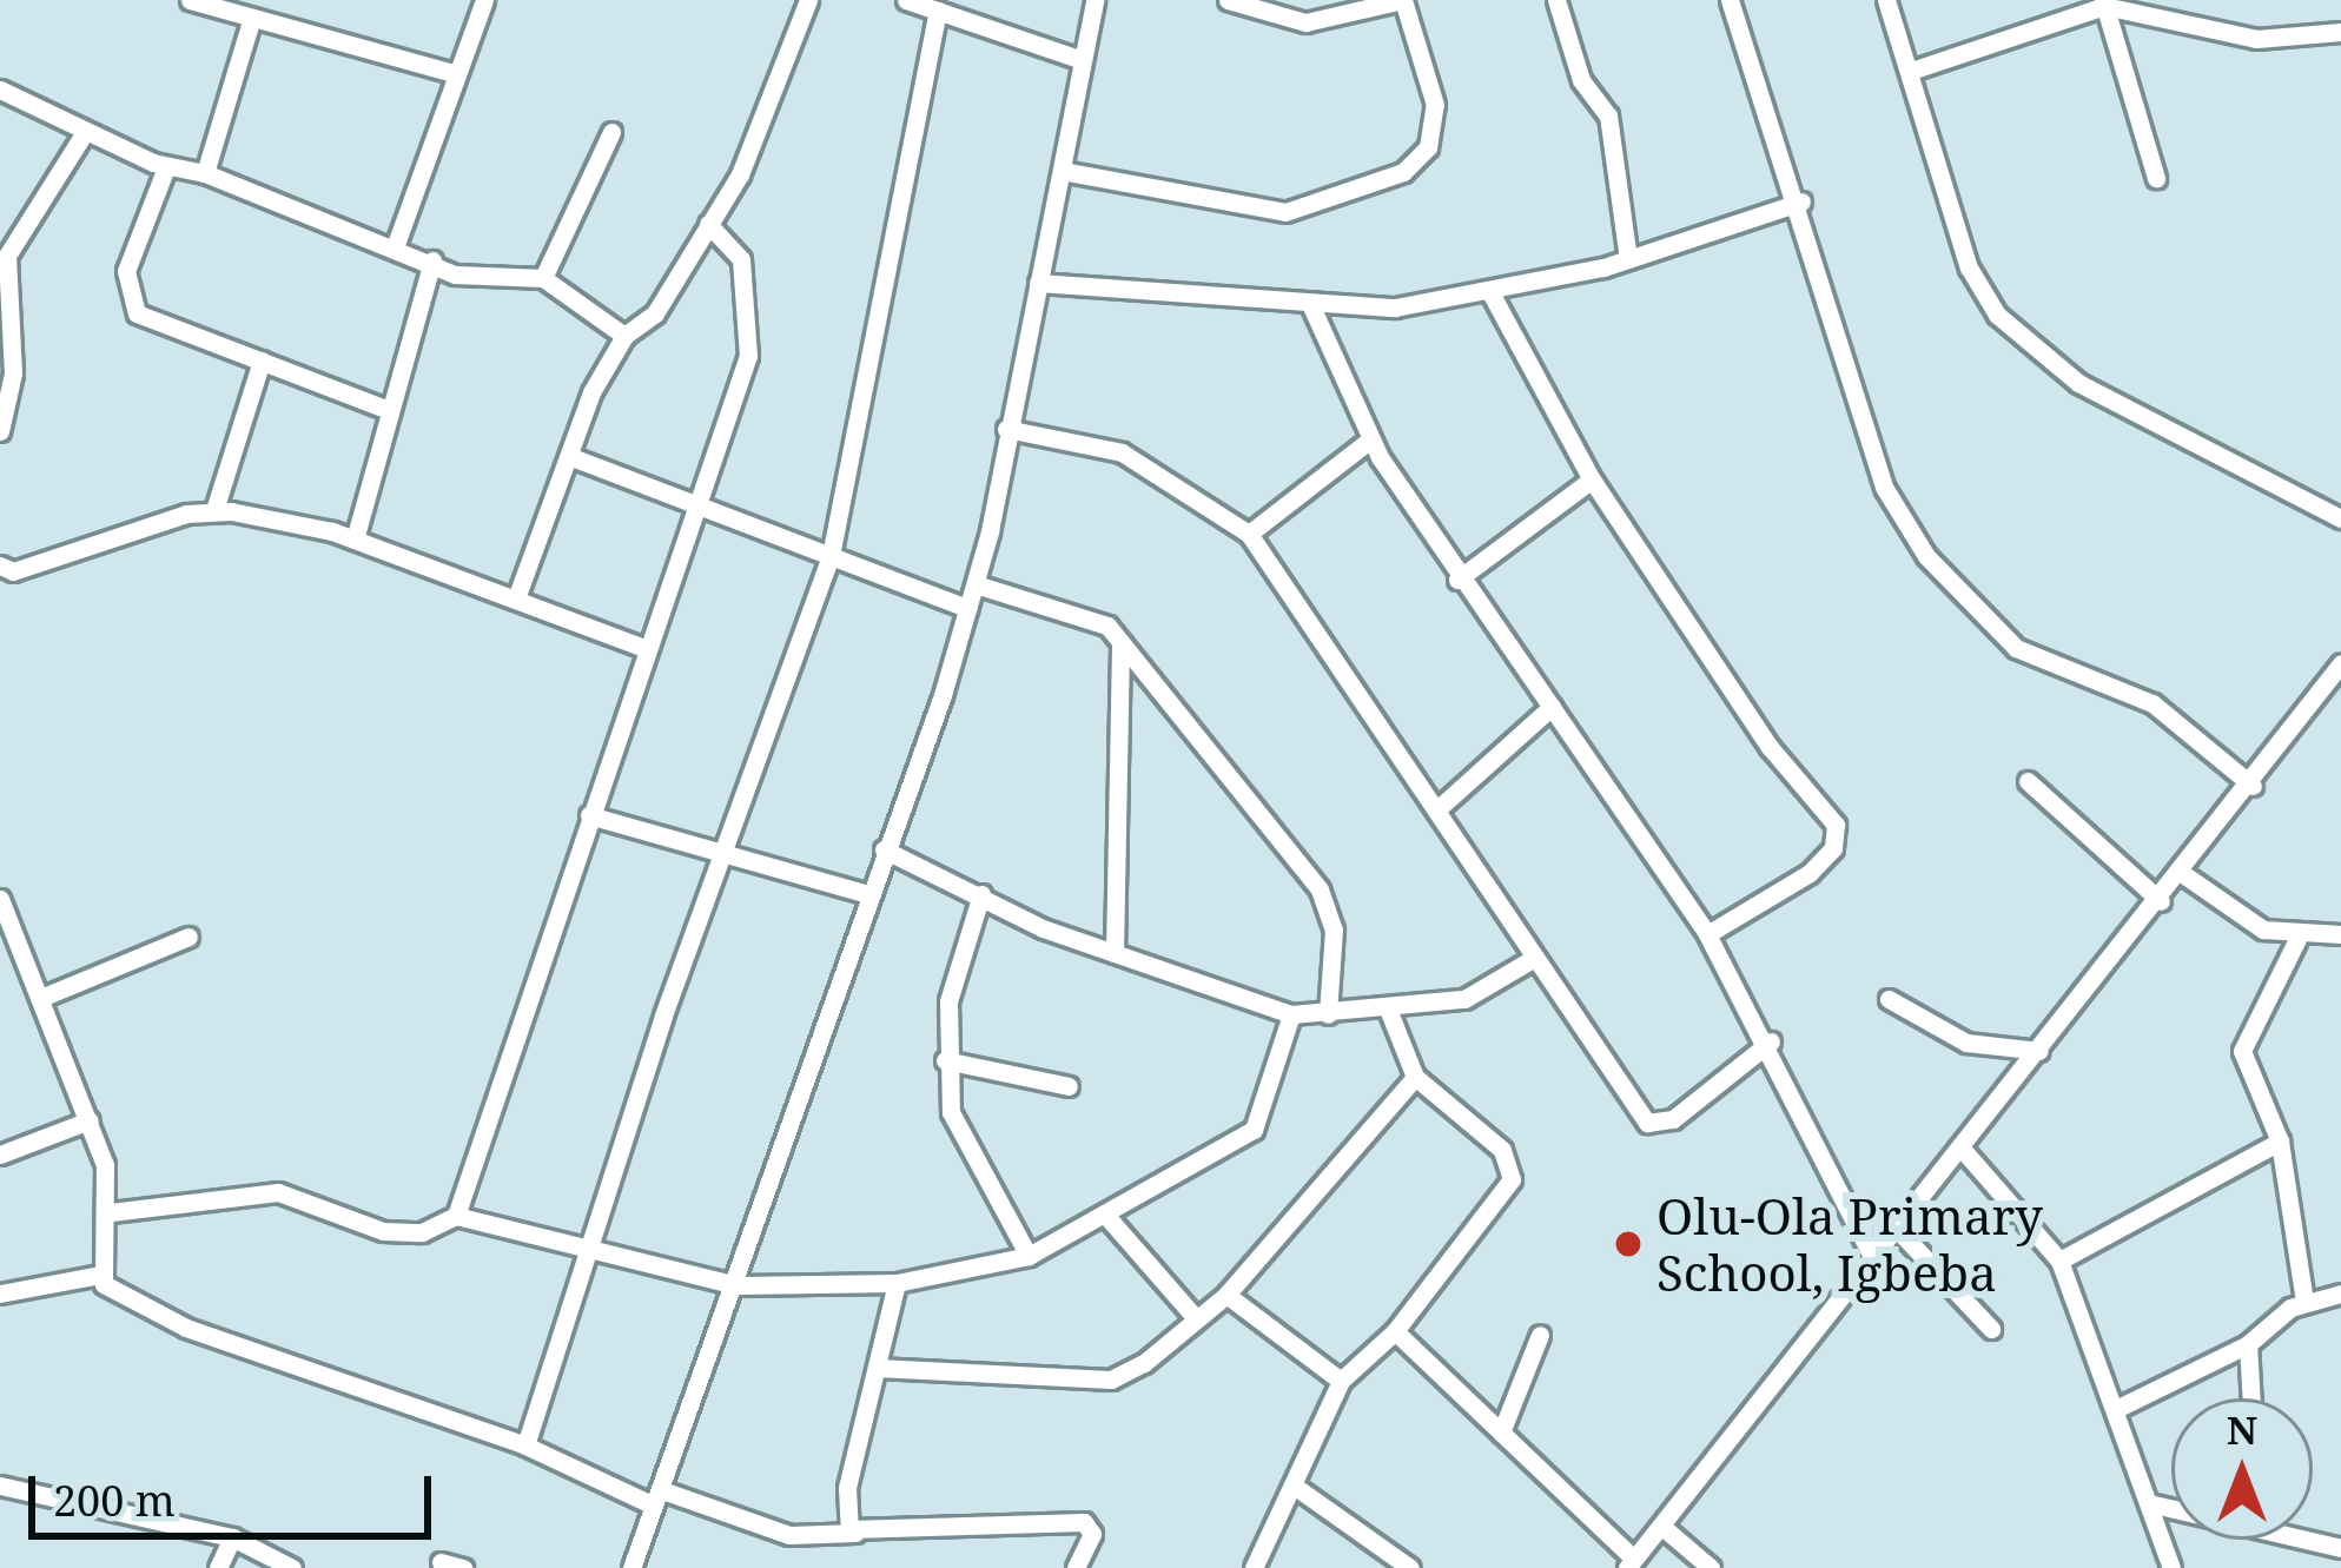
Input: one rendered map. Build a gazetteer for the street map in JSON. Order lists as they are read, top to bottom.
{
  "places": ["Olu-Ola Primary School, Igbeba"],
  "scale_bar": "200 m",
  "north": "top"
}
